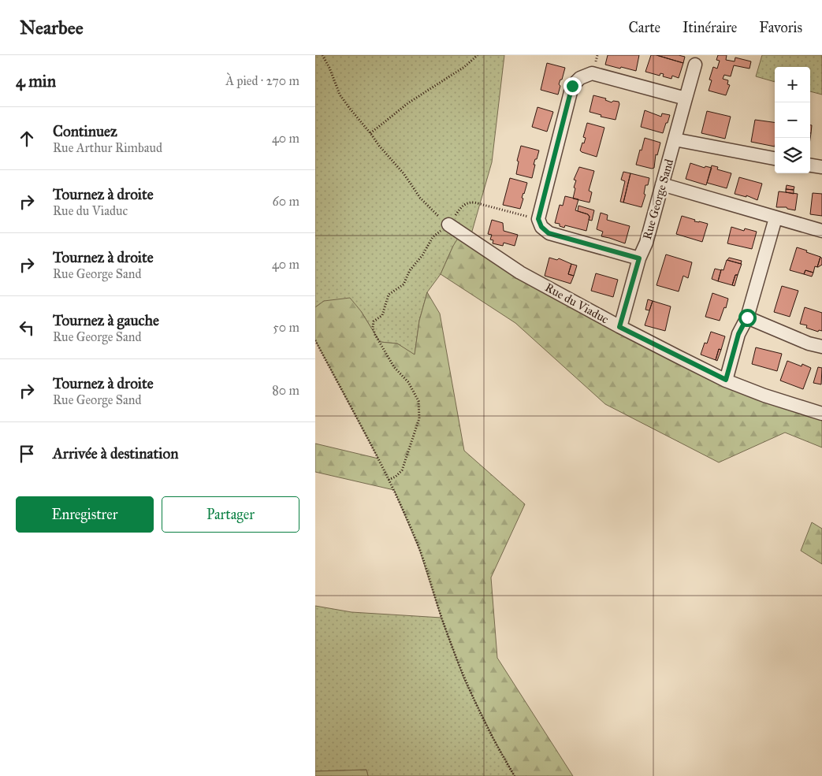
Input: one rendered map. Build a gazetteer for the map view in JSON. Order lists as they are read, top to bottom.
{
  "streets": {
    "street": ["Rue George Sand", "Rue du Viaduc"]
  },
  "crossings": [
    ["Rue George Sand", "Rue du Viaduc"]
  ],
  "page": {
    "header": "Nearbee",
    "nav": ["Carte", "Itinéraire", "Favoris"],
    "heading": ["4 min", "À pied · 270 m"],
    "map_buttons": ["+", "−"],
    "list": [
      ["Continuez", "Rue Arthur Rimbaud", "40 m"],
      ["Tournez à droite", "Rue du Viaduc", "60 m"],
      ["Tournez à droite", "Rue George Sand", "40 m"],
      ["Tournez à gauche", "Rue George Sand", "50 m"],
      ["Tournez à droite", "Rue George Sand", "80 m"],
      "Arrivée à destination"
    ],
    "buttons": ["Enregistrer", "Partager"]
  }
}
